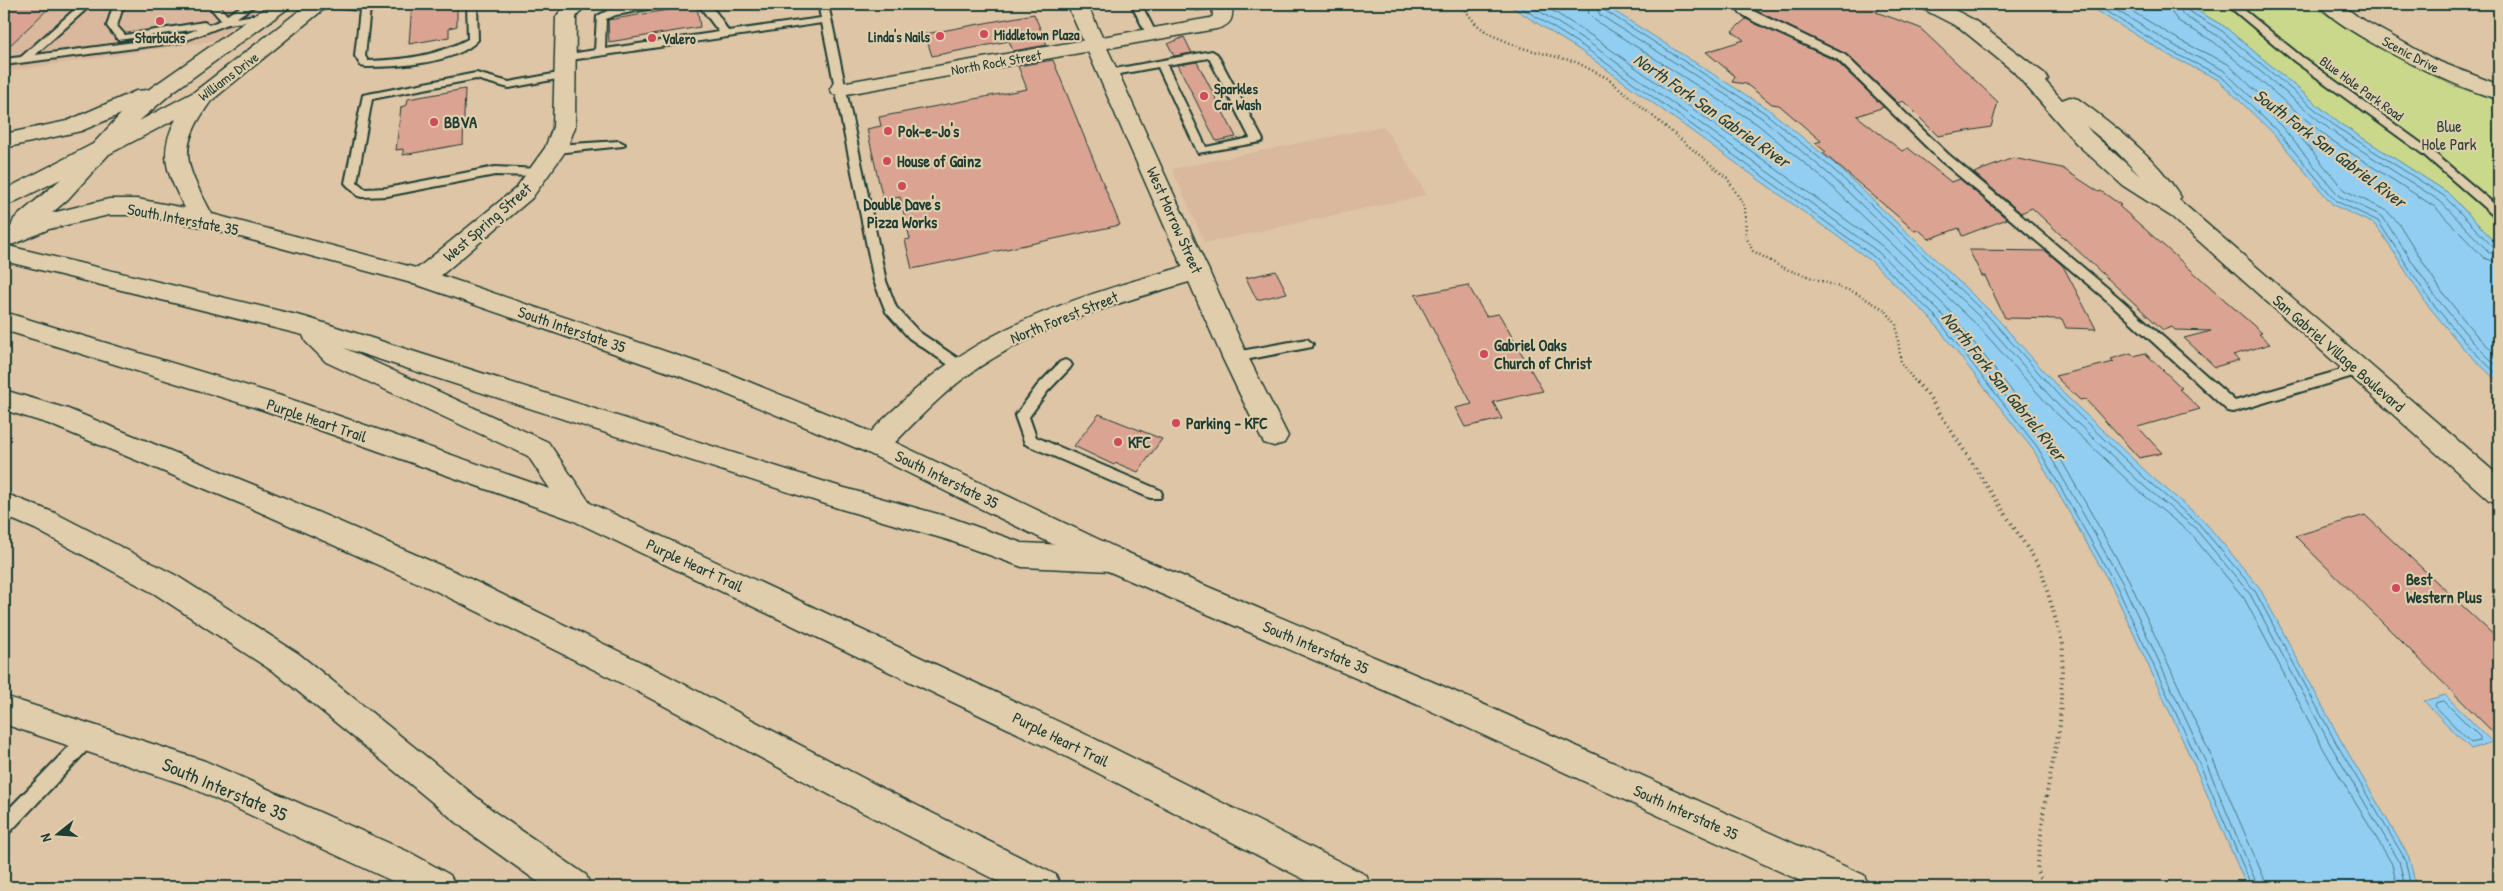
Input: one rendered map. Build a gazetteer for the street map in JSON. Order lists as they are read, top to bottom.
{
  "streets": {
    "main road": [
      "Scenic Drive",
      "North Rock Street",
      "Williams Drive",
      "South Interstate 35",
      "West Morrow Street",
      "West Spring Street",
      "North Forest Street",
      "San Gabriel Village Boulevard",
      "Purple Heart Trail"
    ],
    "lane": ["Blue Hole Park Road"]
  },
  "crossings": [
    ["North Rock Street", "West Morrow Street"],
    ["Williams Drive", "South Interstate 35"],
    ["South Interstate 35", "West Spring Street"],
    ["South Interstate 35", "North Forest Street"],
    ["West Morrow Street", "North Forest Street"]
  ],
  "water": ["North Fork San Gabriel River", "South Fork San Gabriel River"],
  "parks": ["Blue Hole Park"],
  "places": [
    "Starbucks",
    "Middletown Plaza",
    "Linda's Nails",
    "Valero",
    "Sparkles Car Wash",
    "BBVA",
    "Pok-e-Jo's",
    "House of Gainz",
    "Double Dave's Pizza Works",
    "Gabriel Oaks Church of Christ",
    "Parking - KFC",
    "KFC",
    "Best Western Plus"
  ],
  "north": "left"
}
